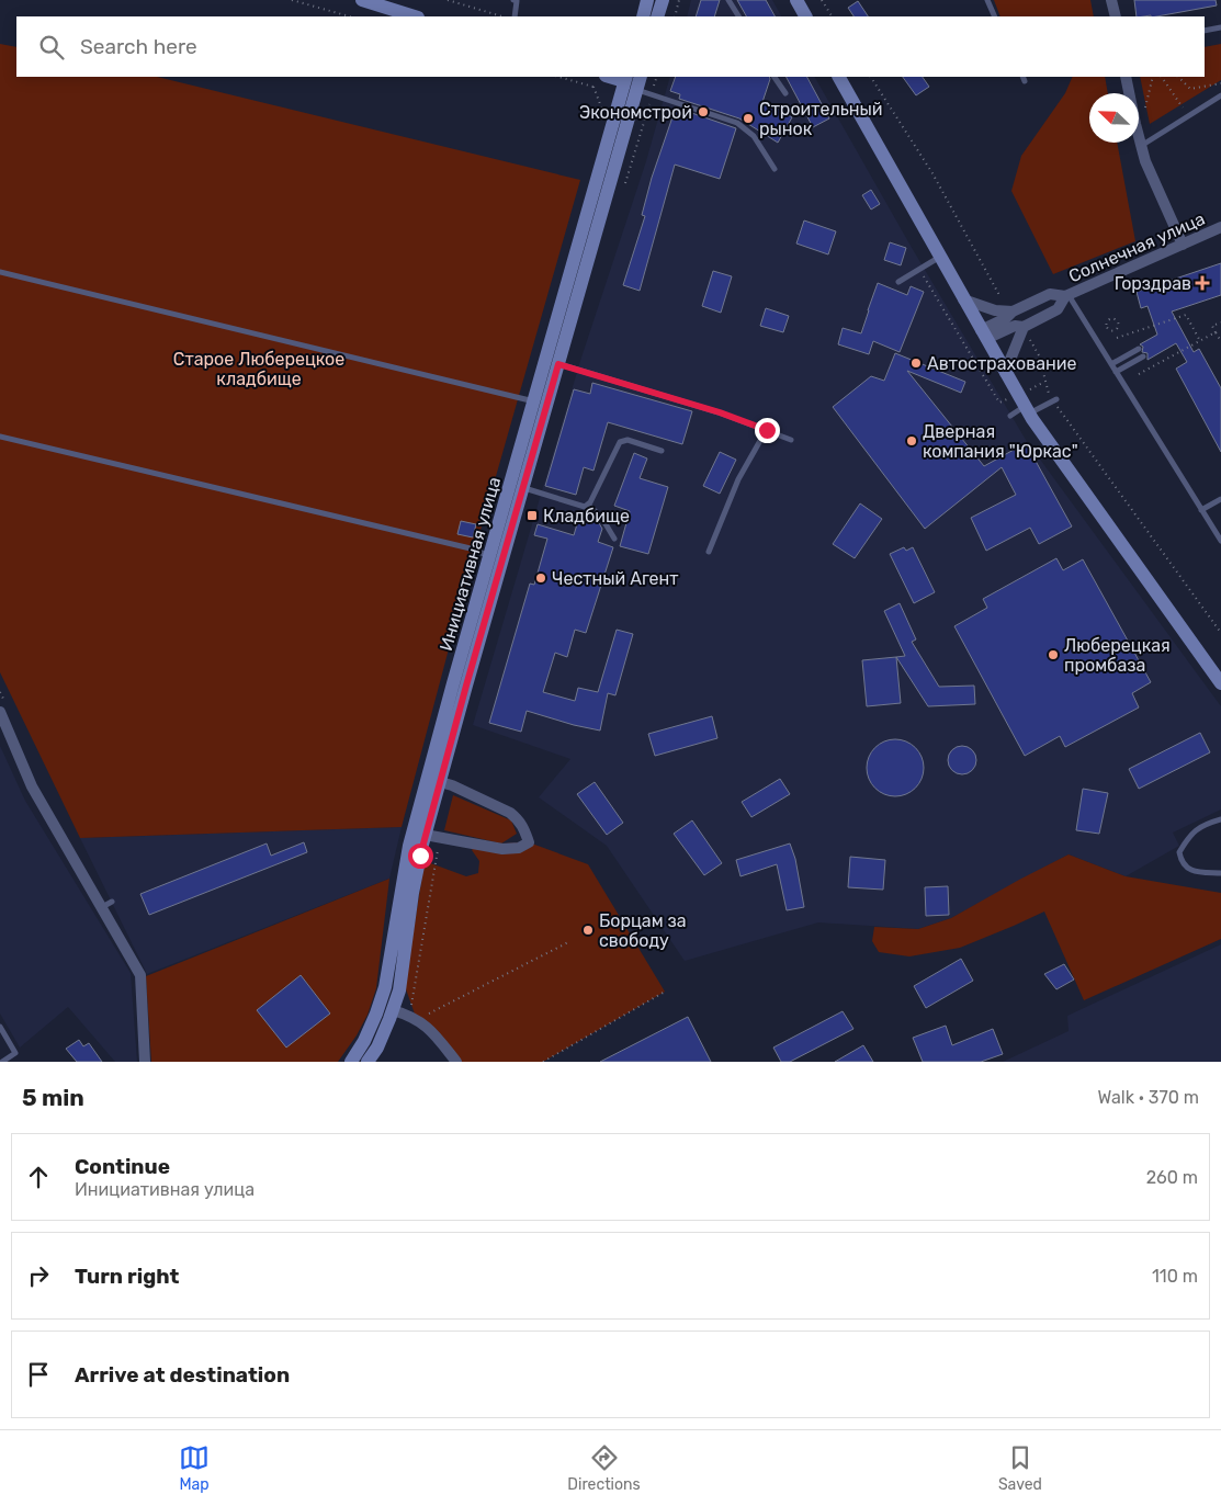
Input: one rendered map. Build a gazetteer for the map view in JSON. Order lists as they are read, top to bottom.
{
  "streets": {
    "main road": ["Инициативная улица"],
    "street": ["Солнечная улица"]
  },
  "parks": ["Старое Люберецкое кладбище"],
  "places": {
    "other": [
      "Экономстрой",
      "Строительный рынок",
      "Автострахование",
      "Дверная компания \"Юркас\"",
      "Честный Агент",
      "Люберецкая промбаза",
      "Борцам за свободу"
    ],
    "health": ["Горздрав"],
    "transit": ["Кладбище"]
  },
  "north": "top left",
  "page": {
    "search": "Search here",
    "heading": ["5 min", "Walk · 370 m"],
    "list": [
      ["Continue", "Инициативная улица", "260 m"],
      ["Turn right", "110 m"],
      "Arrive at destination"
    ],
    "nav": ["Map", "Directions", "Saved"]
  }
}
